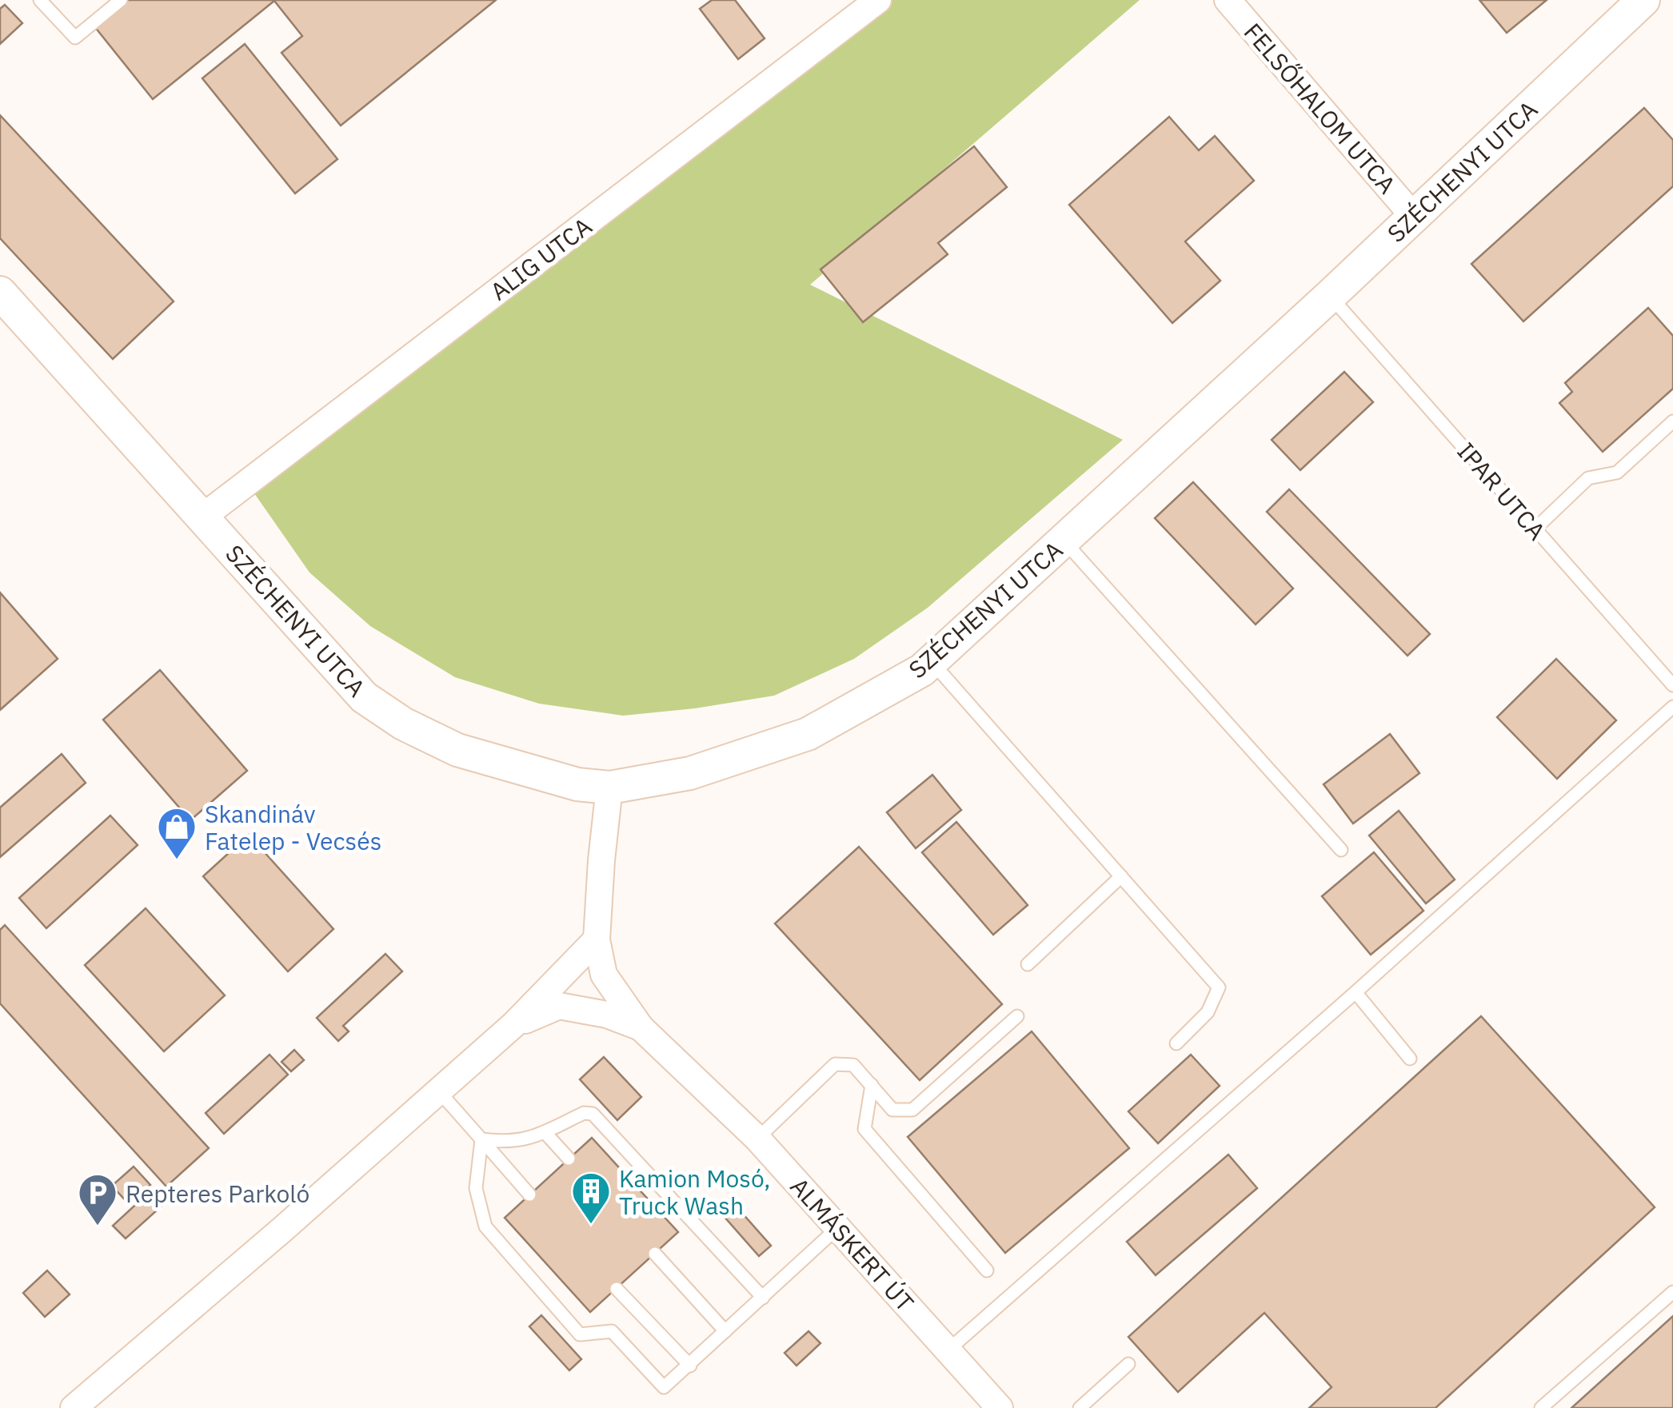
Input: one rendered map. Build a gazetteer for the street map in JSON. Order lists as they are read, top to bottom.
{
  "streets": {
    "street": [
      "FELSŐHALOM UTCA",
      "SZÉCHENYI UTCA",
      "ALIG UTCA",
      "ALMÁSKERT ÚT"
    ],
    "lane": ["IPAR UTCA"]
  },
  "crossings": [
    ["FELSŐHALOM UTCA", "SZÉCHENYI UTCA"],
    ["SZÉCHENYI UTCA", "ALIG UTCA"],
    ["SZÉCHENYI UTCA", "IPAR UTCA"],
    ["SZÉCHENYI UTCA", "ALMÁSKERT ÚT"]
  ],
  "places": {
    "shop": ["Skandináv Fatelep - Vecsés"],
    "building": ["Kamion Mosó, Truck Wash"],
    "parking": ["Repteres Parkoló"]
  }
}
